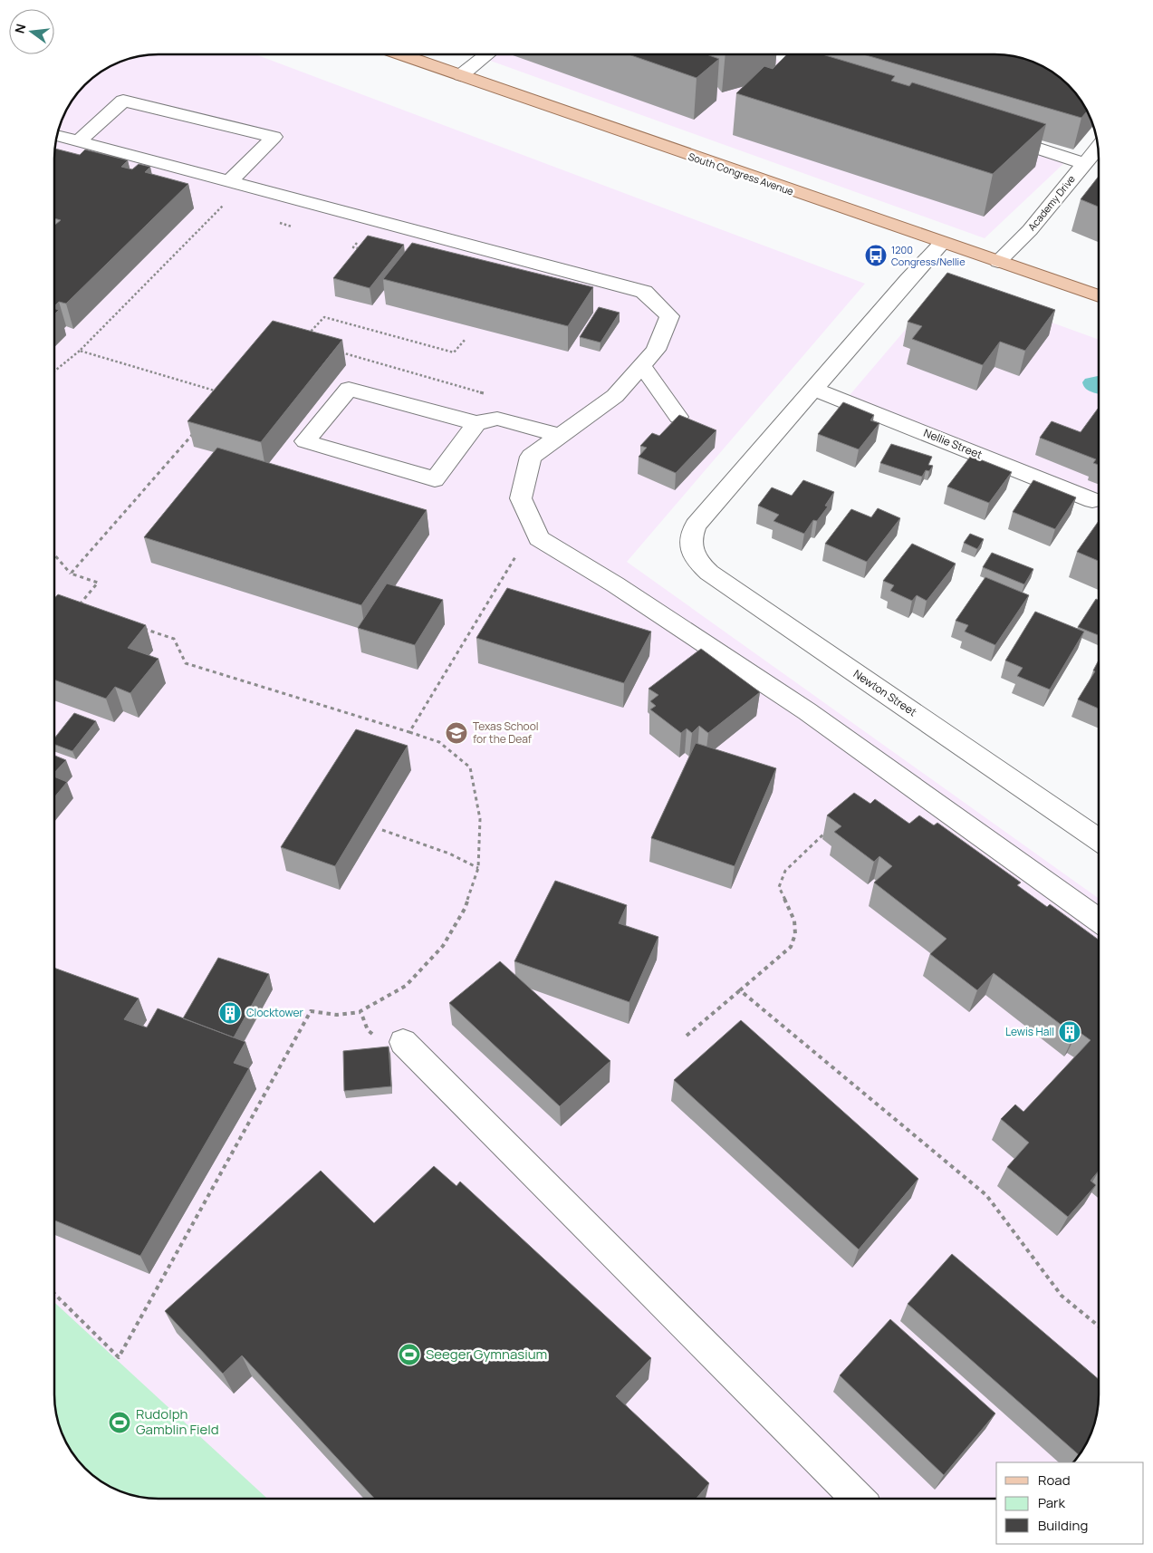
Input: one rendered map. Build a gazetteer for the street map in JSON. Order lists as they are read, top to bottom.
{
  "streets": {
    "main road": ["South Congress Avenue"],
    "street": ["Academy Drive", "Nellie Street", "Newton Street"]
  },
  "crossings": [
    ["South Congress Avenue", "Academy Drive"],
    ["Nellie Street", "Newton Street"]
  ],
  "places": {
    "bus stop": ["1200 Congress/Nellie"],
    "school or university": ["Texas School for the Deaf"],
    "building": ["Clocktower", "Lewis Hall"],
    "sports": ["Seeger Gymnasium", "Rudolph Gamblin Field"]
  },
  "legend": ["Road", "Park", "Building"],
  "north": "left"
}
